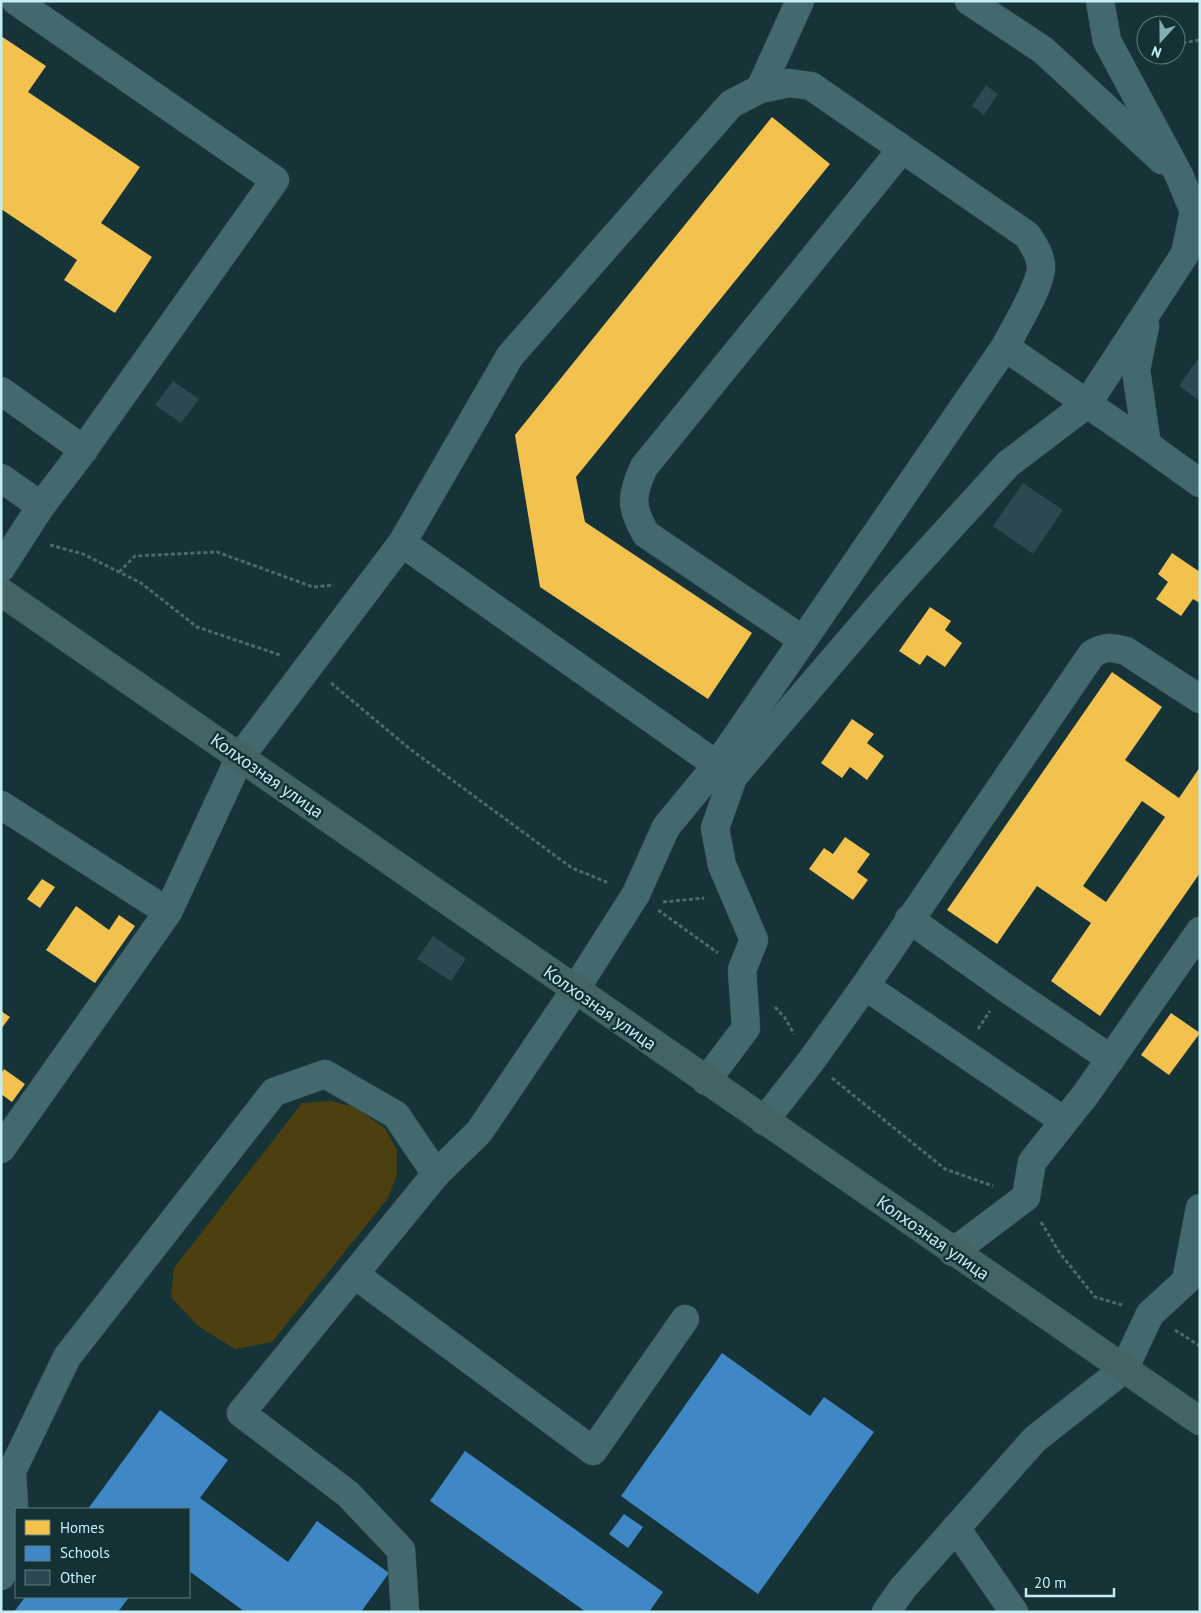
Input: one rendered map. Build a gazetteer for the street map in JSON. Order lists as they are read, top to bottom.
{
  "streets": {
    "main road": ["Колхозная улица"]
  },
  "legend": ["Homes", "Schools", "Other"],
  "scale_bar": "20 m",
  "north": "bottom"
}
